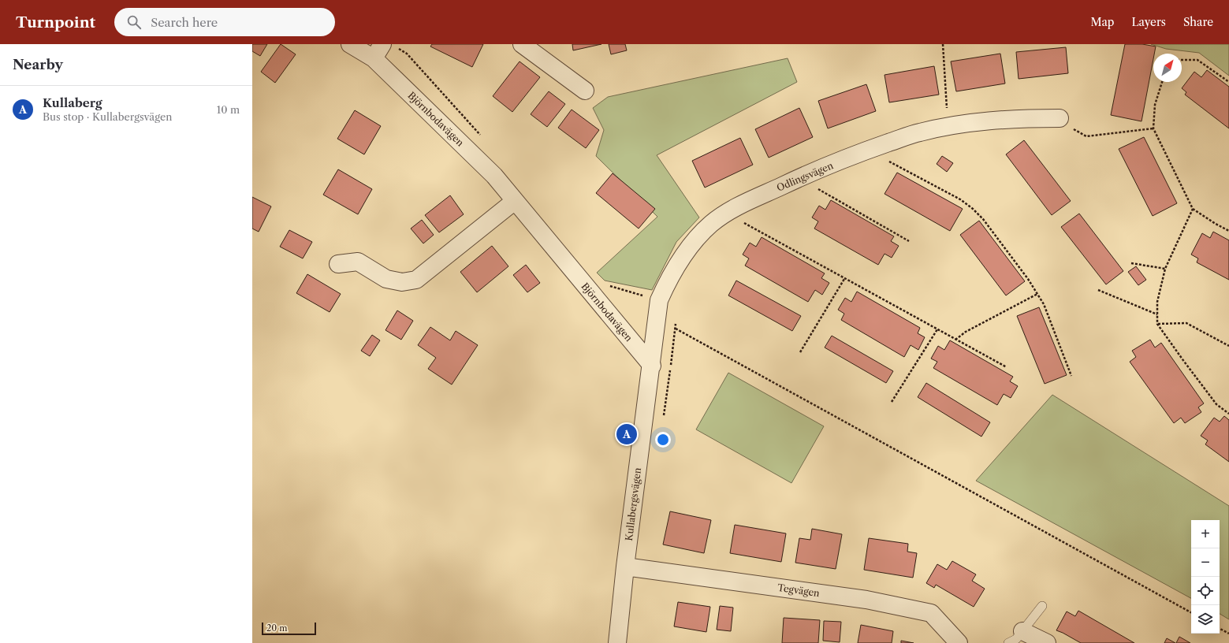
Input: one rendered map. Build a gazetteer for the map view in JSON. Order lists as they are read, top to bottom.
{
  "streets": {
    "street": [
      "Björnbodavägen",
      "Odlingsvägen",
      "Kullabergsvägen",
      "Tegvägen"
    ]
  },
  "crossings": [
    ["Björnbodavägen", "Odlingsvägen"],
    ["Björnbodavägen", "Kullabergsvägen"],
    ["Odlingsvägen", "Kullabergsvägen"],
    ["Kullabergsvägen", "Tegvägen"]
  ],
  "scale_bar": "20 m",
  "north": "top right",
  "page": {
    "header": "Turnpoint",
    "search": "Search here",
    "nav": ["Map", "Layers", "Share"],
    "heading": "Nearby",
    "list": [
      {
        "mark": "A",
        "name": "Kullaberg",
        "note": "Bus stop · Kullabergsvägen",
        "value": "10 m"
      }
    ],
    "pins": "A",
    "map_buttons": ["+", "−"],
    "scale": "20 m"
  }
}
